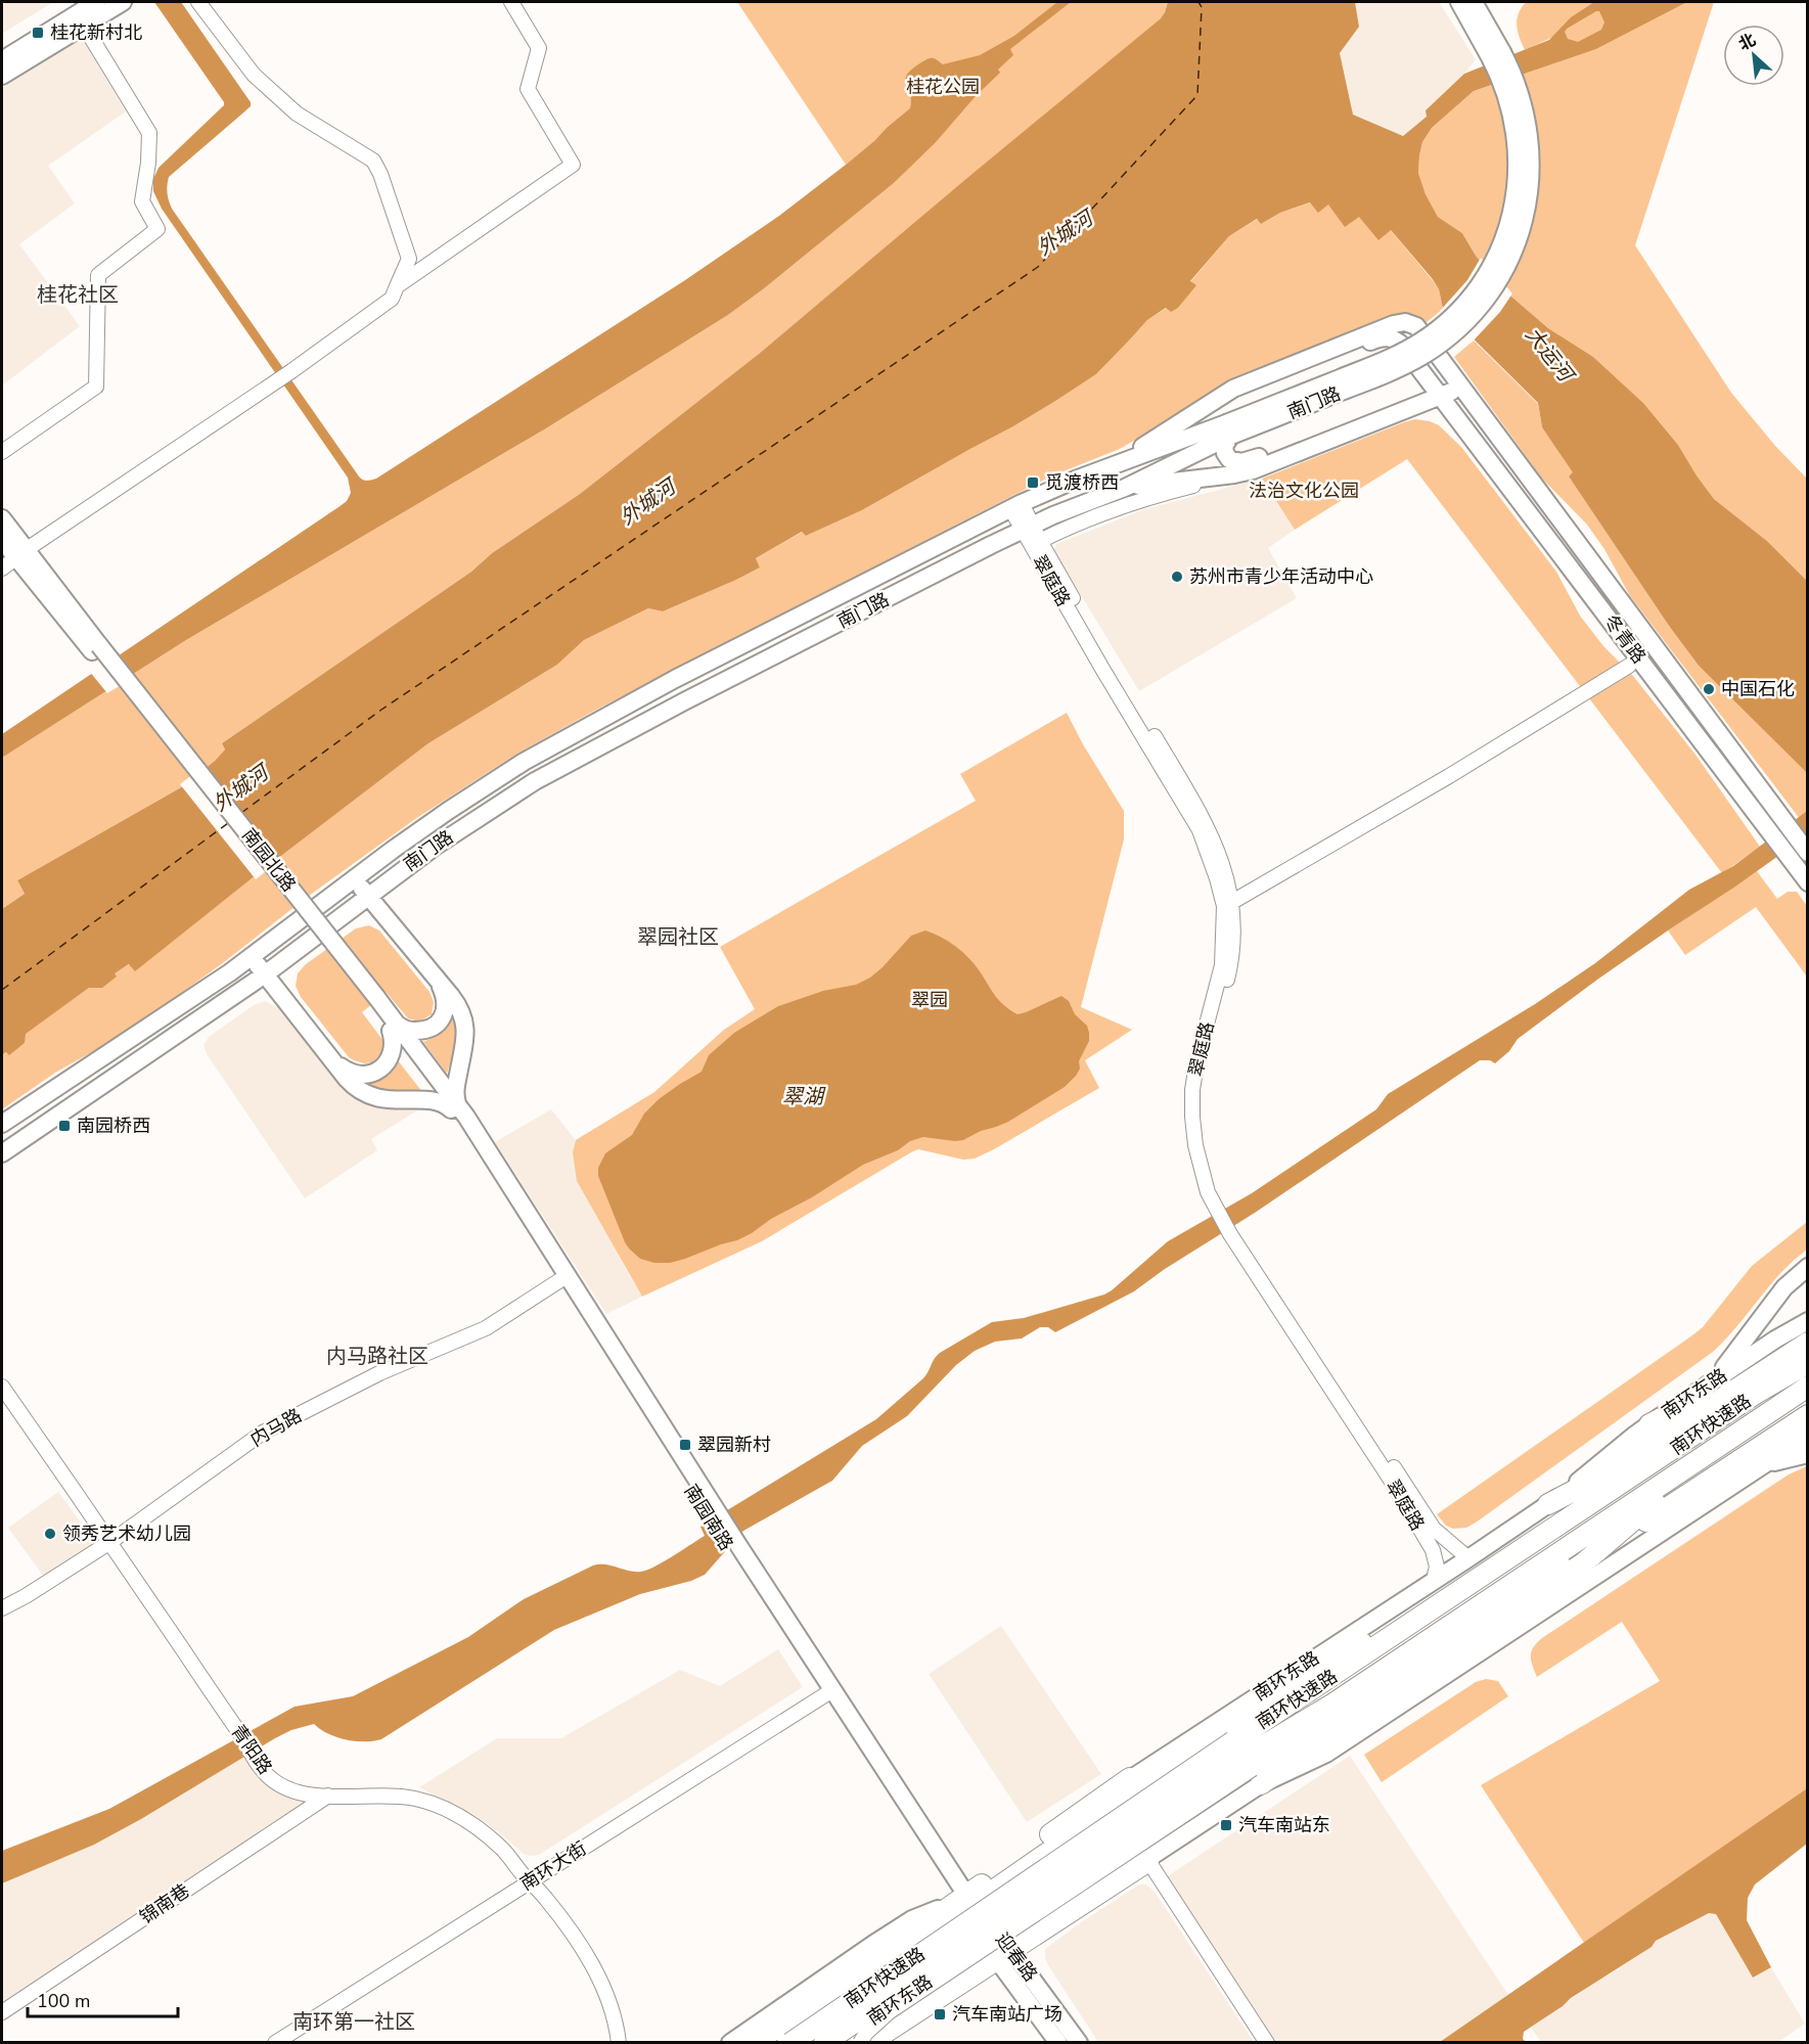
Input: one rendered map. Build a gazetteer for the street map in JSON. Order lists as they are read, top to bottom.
{
  "streets": {
    "highway": ["南环快速路"],
    "main road": [
      "南门路",
      "冬青路",
      "南园北路",
      "南环东路",
      "南园南路",
      "迎春路"
    ],
    "street": [
      "翠庭路",
      "内马路",
      "青阳路",
      "南环大街",
      "锦南巷"
    ]
  },
  "crossings": [
    ["南门路", "翠庭路"],
    ["南门路", "冬青路"],
    ["翠庭路", "南环东路"],
    ["南园北路", "南园南路"],
    ["南环东路", "南环快速路"],
    ["南环东路", "南园南路"],
    ["南环东路", "迎春路"],
    ["内马路", "南园南路"],
    ["内马路", "青阳路"],
    ["南园南路", "南环大街"],
    ["南园南路", "迎春路"],
    ["青阳路", "南环大街"],
    ["青阳路", "锦南巷"]
  ],
  "districts": [
    "桂花社区",
    "翠园社区",
    "内马路社区",
    "南环第一社区"
  ],
  "water": ["外城河", "大运河", "翠湖"],
  "parks": ["桂花公园", "法治文化公园", "翠园"],
  "places": {
    "transit": [
      "桂花新村北",
      "觅渡桥西",
      "南园桥西",
      "翠园新村",
      "汽车南站东",
      "汽车南站广场"
    ],
    "other": ["苏州市青少年活动中心", "中国石化", "领秀艺术幼儿园"]
  },
  "scale_bar": "100 m",
  "north": "top left"
}
